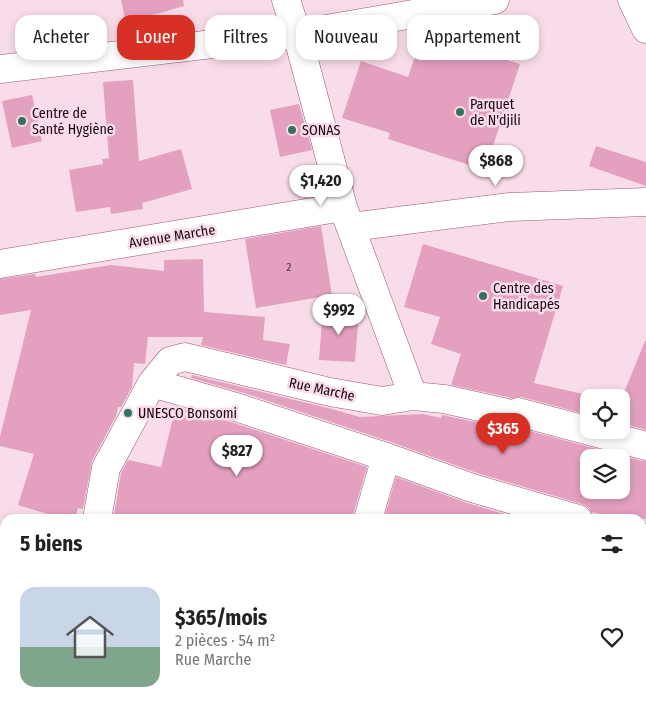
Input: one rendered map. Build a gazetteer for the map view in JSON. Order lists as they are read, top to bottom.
{
  "streets": {
    "street": ["Avenue Marche", "Rue Marche"]
  },
  "places": [
    "Parquet de N'djili",
    "Centre de Santé Hygiène",
    "SONAS",
    "Centre des Handicapés",
    "UNESCO Bonsomi"
  ],
  "house_numbers": ["2"],
  "page": {
    "chip": [
      "Acheter",
      "Louer",
      "Filtres",
      "Nouveau",
      "Appartement"
    ],
    "price": [
      "$868",
      "$1,420",
      "$992",
      "$365",
      "$827"
    ],
    "heading": "5 biens",
    "list": [
      {
        "name": "$365/mois",
        "note": "2 pièces · 54 m² · Rue Marche"
      }
    ]
  }
}
